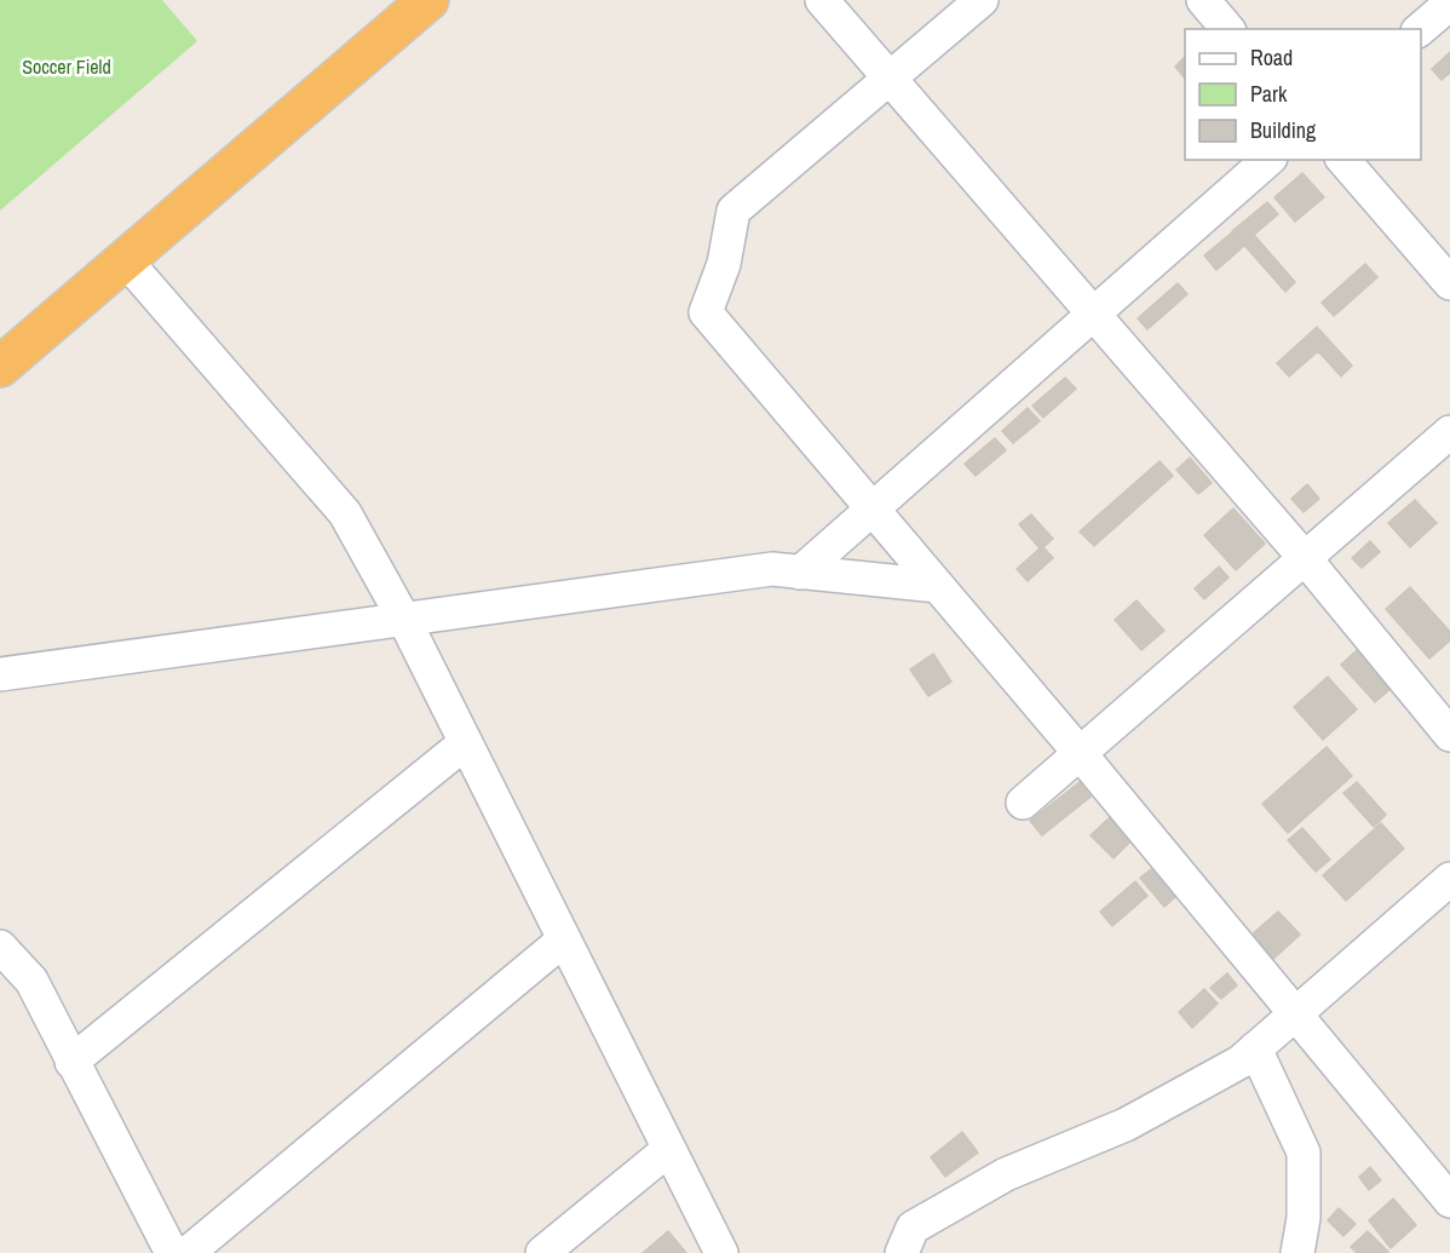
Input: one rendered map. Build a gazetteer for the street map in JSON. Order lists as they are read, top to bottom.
{
  "parks": ["Soccer Field"],
  "legend": ["Road", "Park", "Building"]
}
